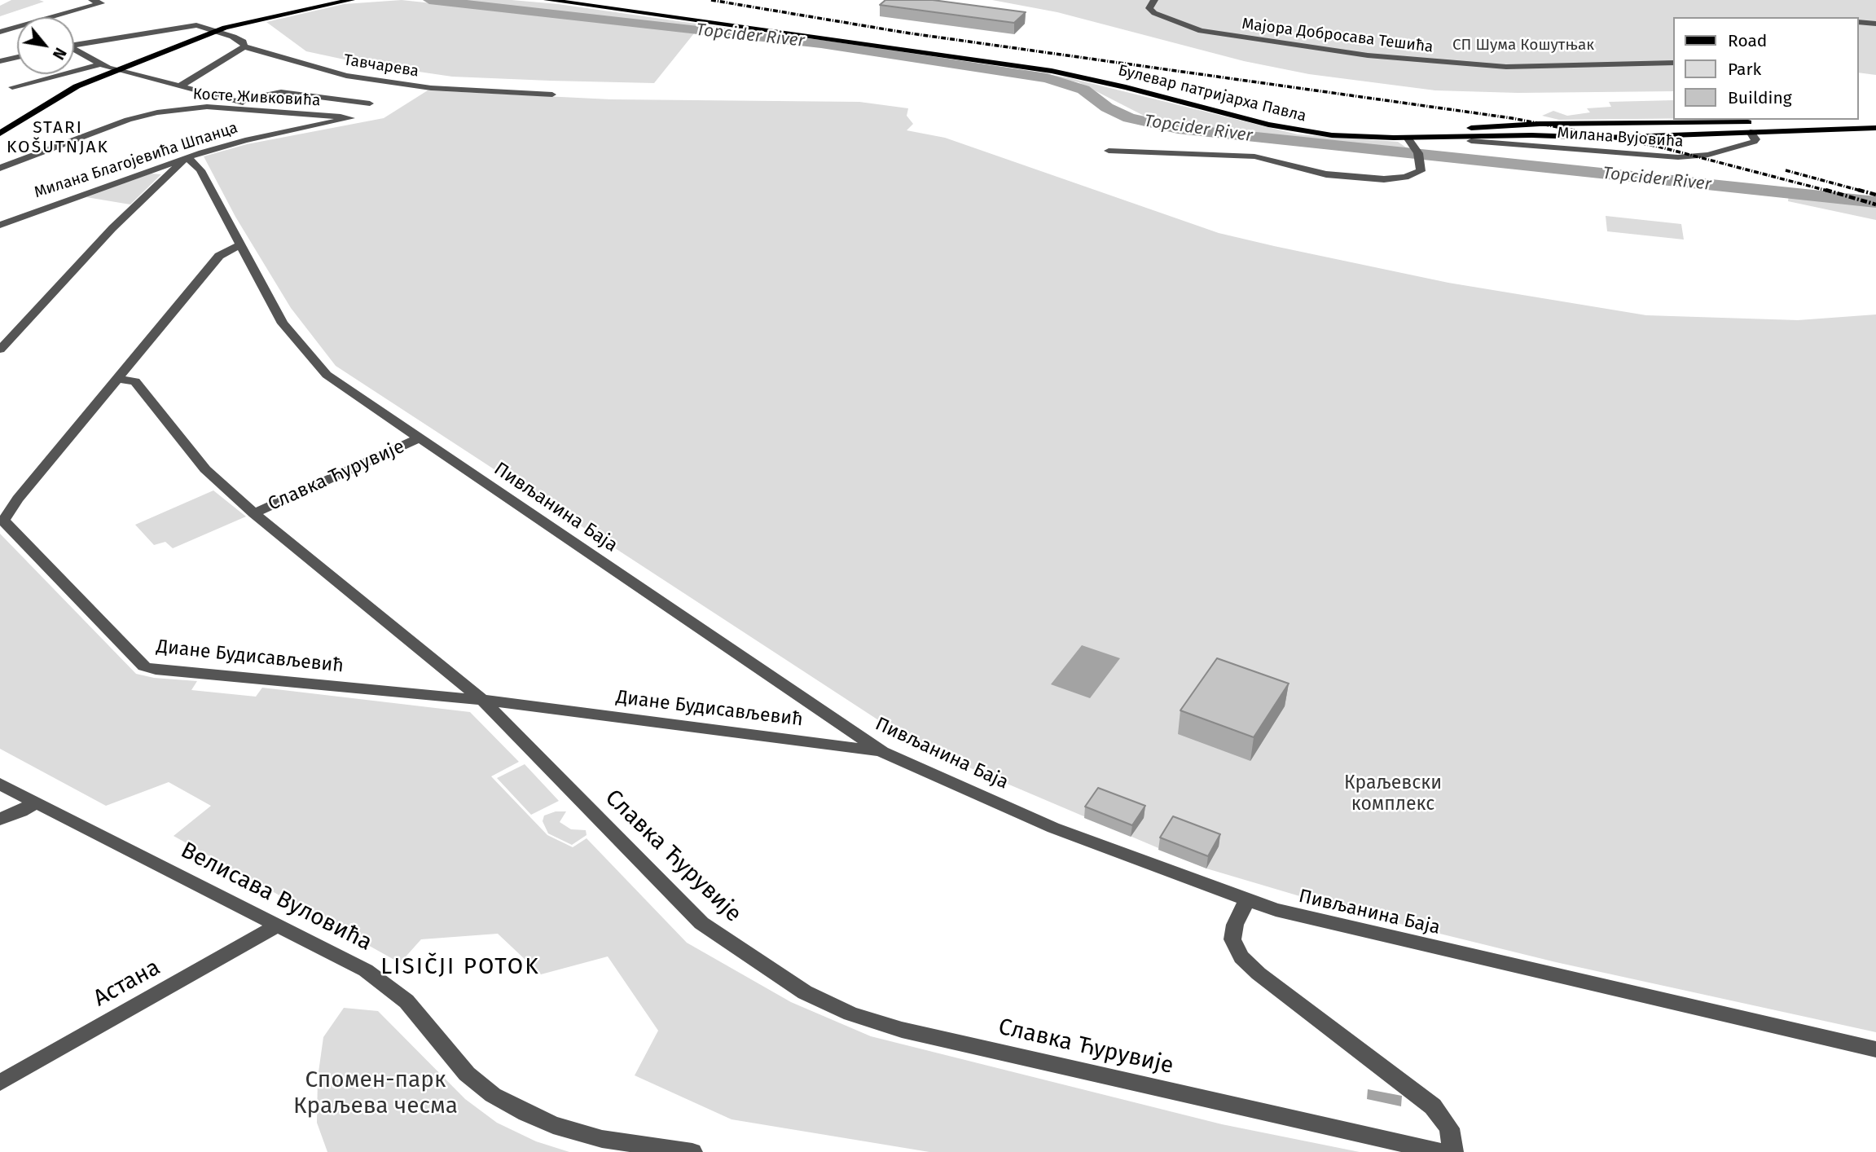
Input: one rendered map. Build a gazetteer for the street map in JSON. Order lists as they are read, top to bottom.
{
  "streets": {
    "main road": ["Булевар патријарха Павла"],
    "street": [
      "Мајора Добросава Тешића",
      "Тавчарева",
      "Косте Живковића",
      "Милана Вујовића",
      "Милана Благојевића Шпанца",
      "Славка Ћурувије",
      "Пивљанина Баја",
      "Диане Будисављевић",
      "Велисава Вуловића",
      "Астана"
    ]
  },
  "crossings": [
    ["Булевар патријарха Павла", "Милана Вујовића"],
    ["Косте Живковића", "Милана Благојевића Шпанца"],
    ["Милана Благојевића Шпанца", "Пивљанина Баја"],
    ["Славка Ћурувије", "Пивљанина Баја"],
    ["Славка Ћурувије", "Диане Будисављевић"],
    ["Пивљанина Баја", "Диане Будисављевић"],
    ["Велисава Вуловића", "Астана"]
  ],
  "districts": ["STARI KOŠUTNJAK", "LISIČJI POTOK"],
  "water": ["Topcider River"],
  "parks": ["СП Шума Кошутњак", "Краљевски комплекс", "Спомен-парк Краљева чесма"],
  "legend": ["Road", "Park", "Building"],
  "north": "bottom right"
}
